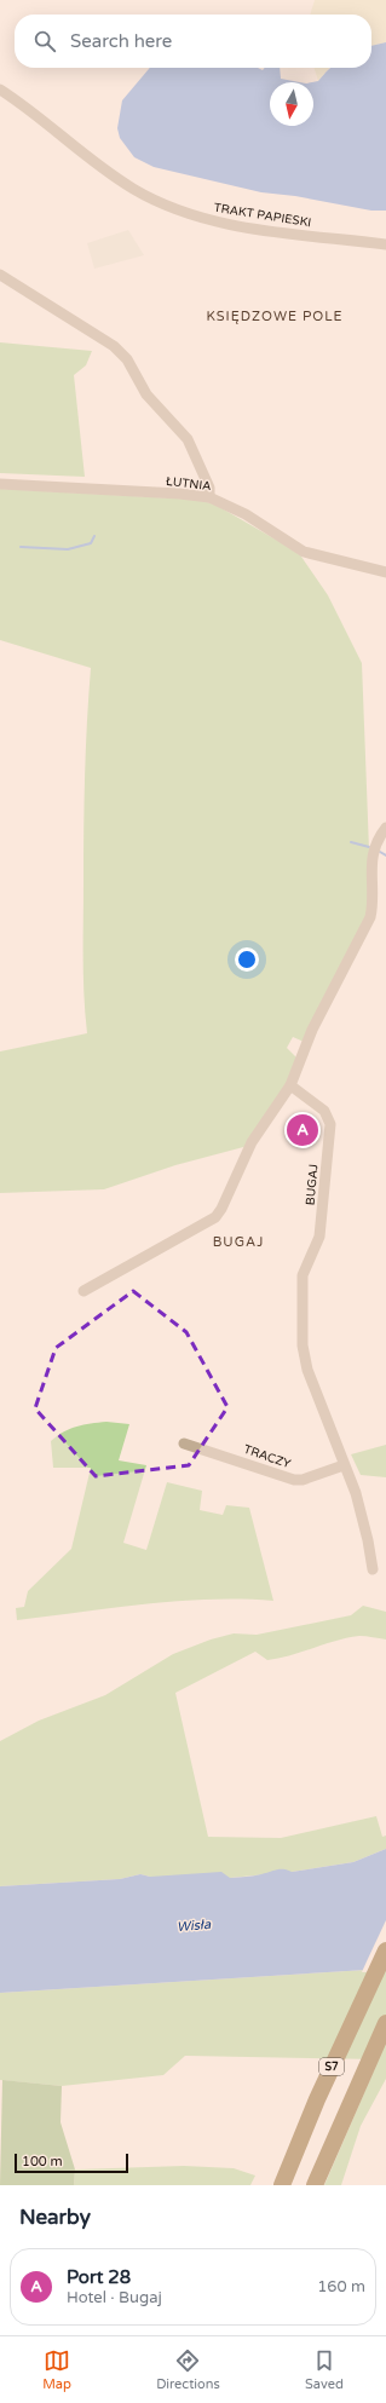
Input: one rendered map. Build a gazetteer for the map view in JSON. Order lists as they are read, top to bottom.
{
  "streets": {
    "highway": ["S7"],
    "street": [
      "TRAKT PAPIESKI",
      "ŁUTNIA",
      "BUGAJ",
      "TRACZY"
    ]
  },
  "crossings": [
    ["BUGAJ", "TRACZY"]
  ],
  "districts": ["KSIĘDZOWE POLE", "BUGAJ"],
  "water": ["Wisła"],
  "scale_bar": "100 m",
  "north": "bottom",
  "page": {
    "search": "Search here",
    "pins": "A",
    "scale": "100 m",
    "heading": "Nearby",
    "list": [
      {
        "mark": "A",
        "name": "Port 28",
        "note": "Hotel · Bugaj",
        "value": "160 m"
      }
    ],
    "nav": ["Map", "Directions", "Saved"]
  }
}
